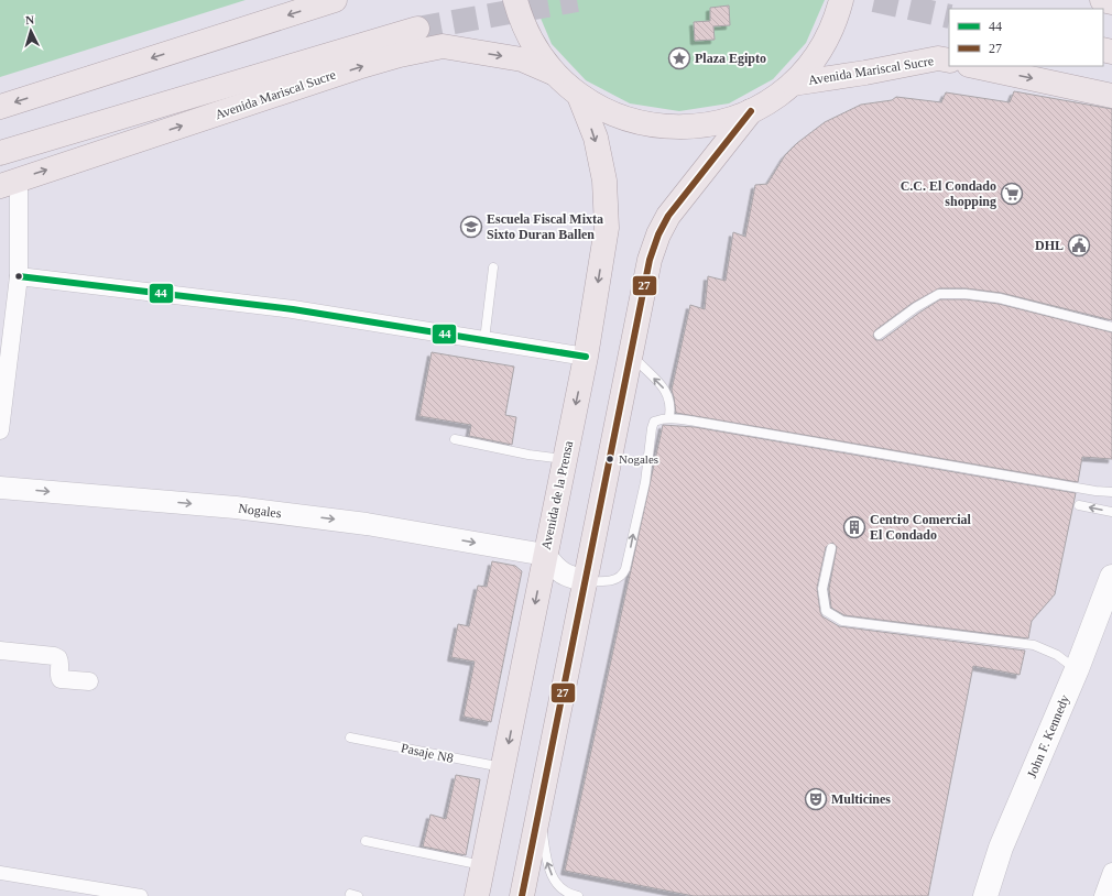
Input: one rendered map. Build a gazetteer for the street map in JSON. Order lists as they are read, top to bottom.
{
  "streets": {
    "main road": ["Avenida Mariscal Sucre", "Avenida de la Prensa", "John F. Kennedy"],
    "street": ["Nogales"],
    "lane": ["Pasaje N8"]
  },
  "crossings": [
    ["Avenida de la Prensa", "Nogales"],
    ["Avenida de la Prensa", "Pasaje N8"]
  ],
  "one_way": ["Nogales"],
  "places": {
    "place": ["Plaza Egipto"],
    "supermarket": ["C.C. El Condado shopping"],
    "school or university": ["Escuela Fiscal Mixta Sixto Duran Ballen"],
    "public building": ["DHL"],
    "other": ["Nogales"],
    "building": ["Centro Comercial El Condado"],
    "theatre": ["Multicines"]
  },
  "lines": ["transit line 27", "transit line 44"],
  "legend": ["44", "27"],
  "north": "top"
}
